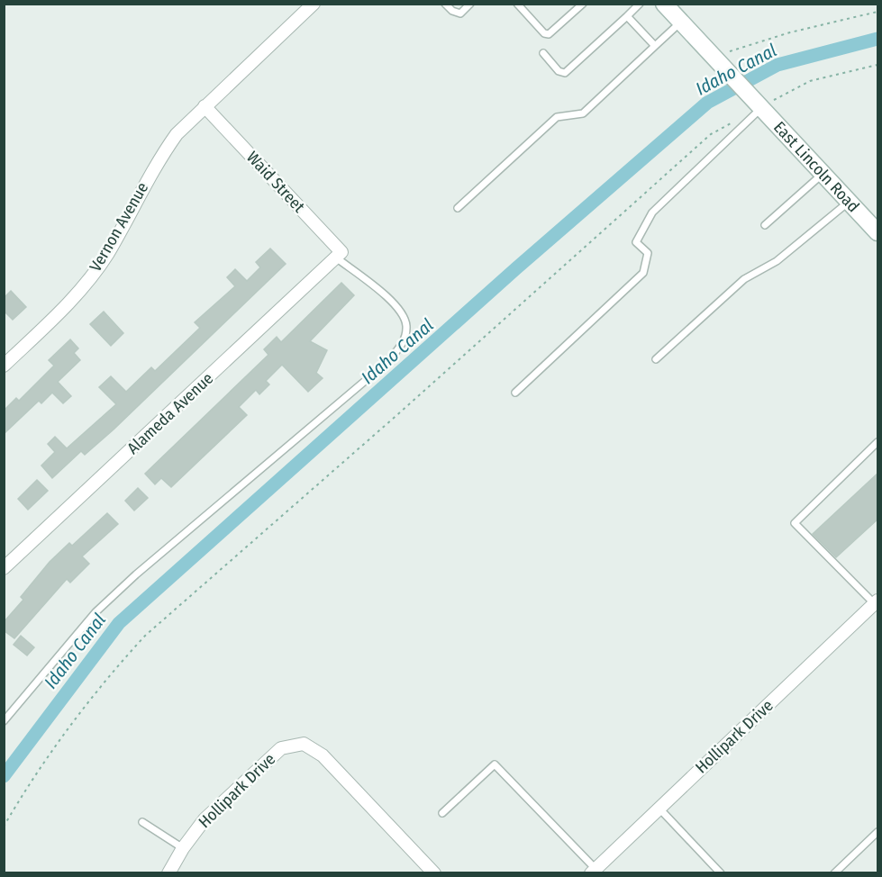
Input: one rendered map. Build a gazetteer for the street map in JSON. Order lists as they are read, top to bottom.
{
  "streets": {
    "main road": ["East Lincoln Road"],
    "street": [
      "Waid Street",
      "Vernon Avenue",
      "Alameda Avenue",
      "Hollipark Drive"
    ]
  },
  "crossings": [
    ["Waid Street", "Vernon Avenue"],
    ["Waid Street", "Alameda Avenue"]
  ],
  "water": ["Idaho Canal"]
}
